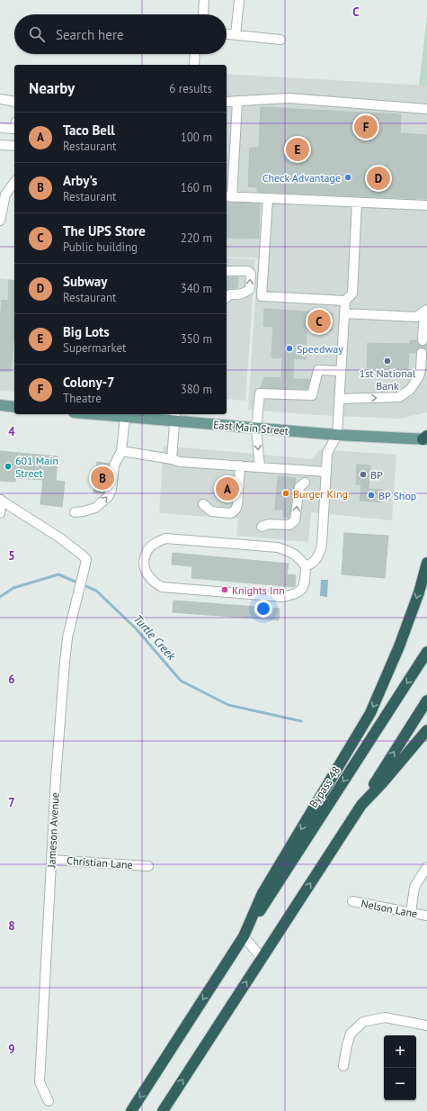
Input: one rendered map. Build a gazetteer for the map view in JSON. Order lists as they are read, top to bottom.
{
  "streets": {
    "highway": ["Bypass 48"],
    "main road": ["East Main Street"],
    "street": ["Jameson Avenue", "Christian Lane", "Nelson Lane"]
  },
  "crossings": [
    ["Jameson Avenue", "Christian Lane"]
  ],
  "water": ["Turtle Creek"],
  "places": [
    "Check Advantage",
    "Speedway",
    "1st National Bank",
    "601 Main Street",
    "BP",
    "Burger King",
    "BP Shop",
    "Knights Inn"
  ],
  "page": {
    "search": "Search here",
    "heading": ["Nearby", "6 results"],
    "list": [
      {
        "mark": "A",
        "name": "Taco Bell",
        "note": "Restaurant",
        "value": "100 m"
      },
      {
        "mark": "B",
        "name": "Arby's",
        "note": "Restaurant",
        "value": "160 m"
      },
      {
        "mark": "C",
        "name": "The UPS Store",
        "note": "Public building",
        "value": "220 m"
      },
      {
        "mark": "D",
        "name": "Subway",
        "note": "Restaurant",
        "value": "340 m"
      },
      {
        "mark": "E",
        "name": "Big Lots",
        "note": "Supermarket",
        "value": "350 m"
      },
      {
        "mark": "F",
        "name": "Colony-7",
        "note": "Theatre",
        "value": "380 m"
      }
    ],
    "pins": [
      "F",
      "E",
      "D",
      "C",
      "B",
      "A"
    ],
    "map_buttons": ["+", "−"]
  },
  "grid": {
    "columns": ["C"],
    "rows": [
      "4",
      "5",
      "6",
      "7",
      "8",
      "9"
    ]
  }
}
